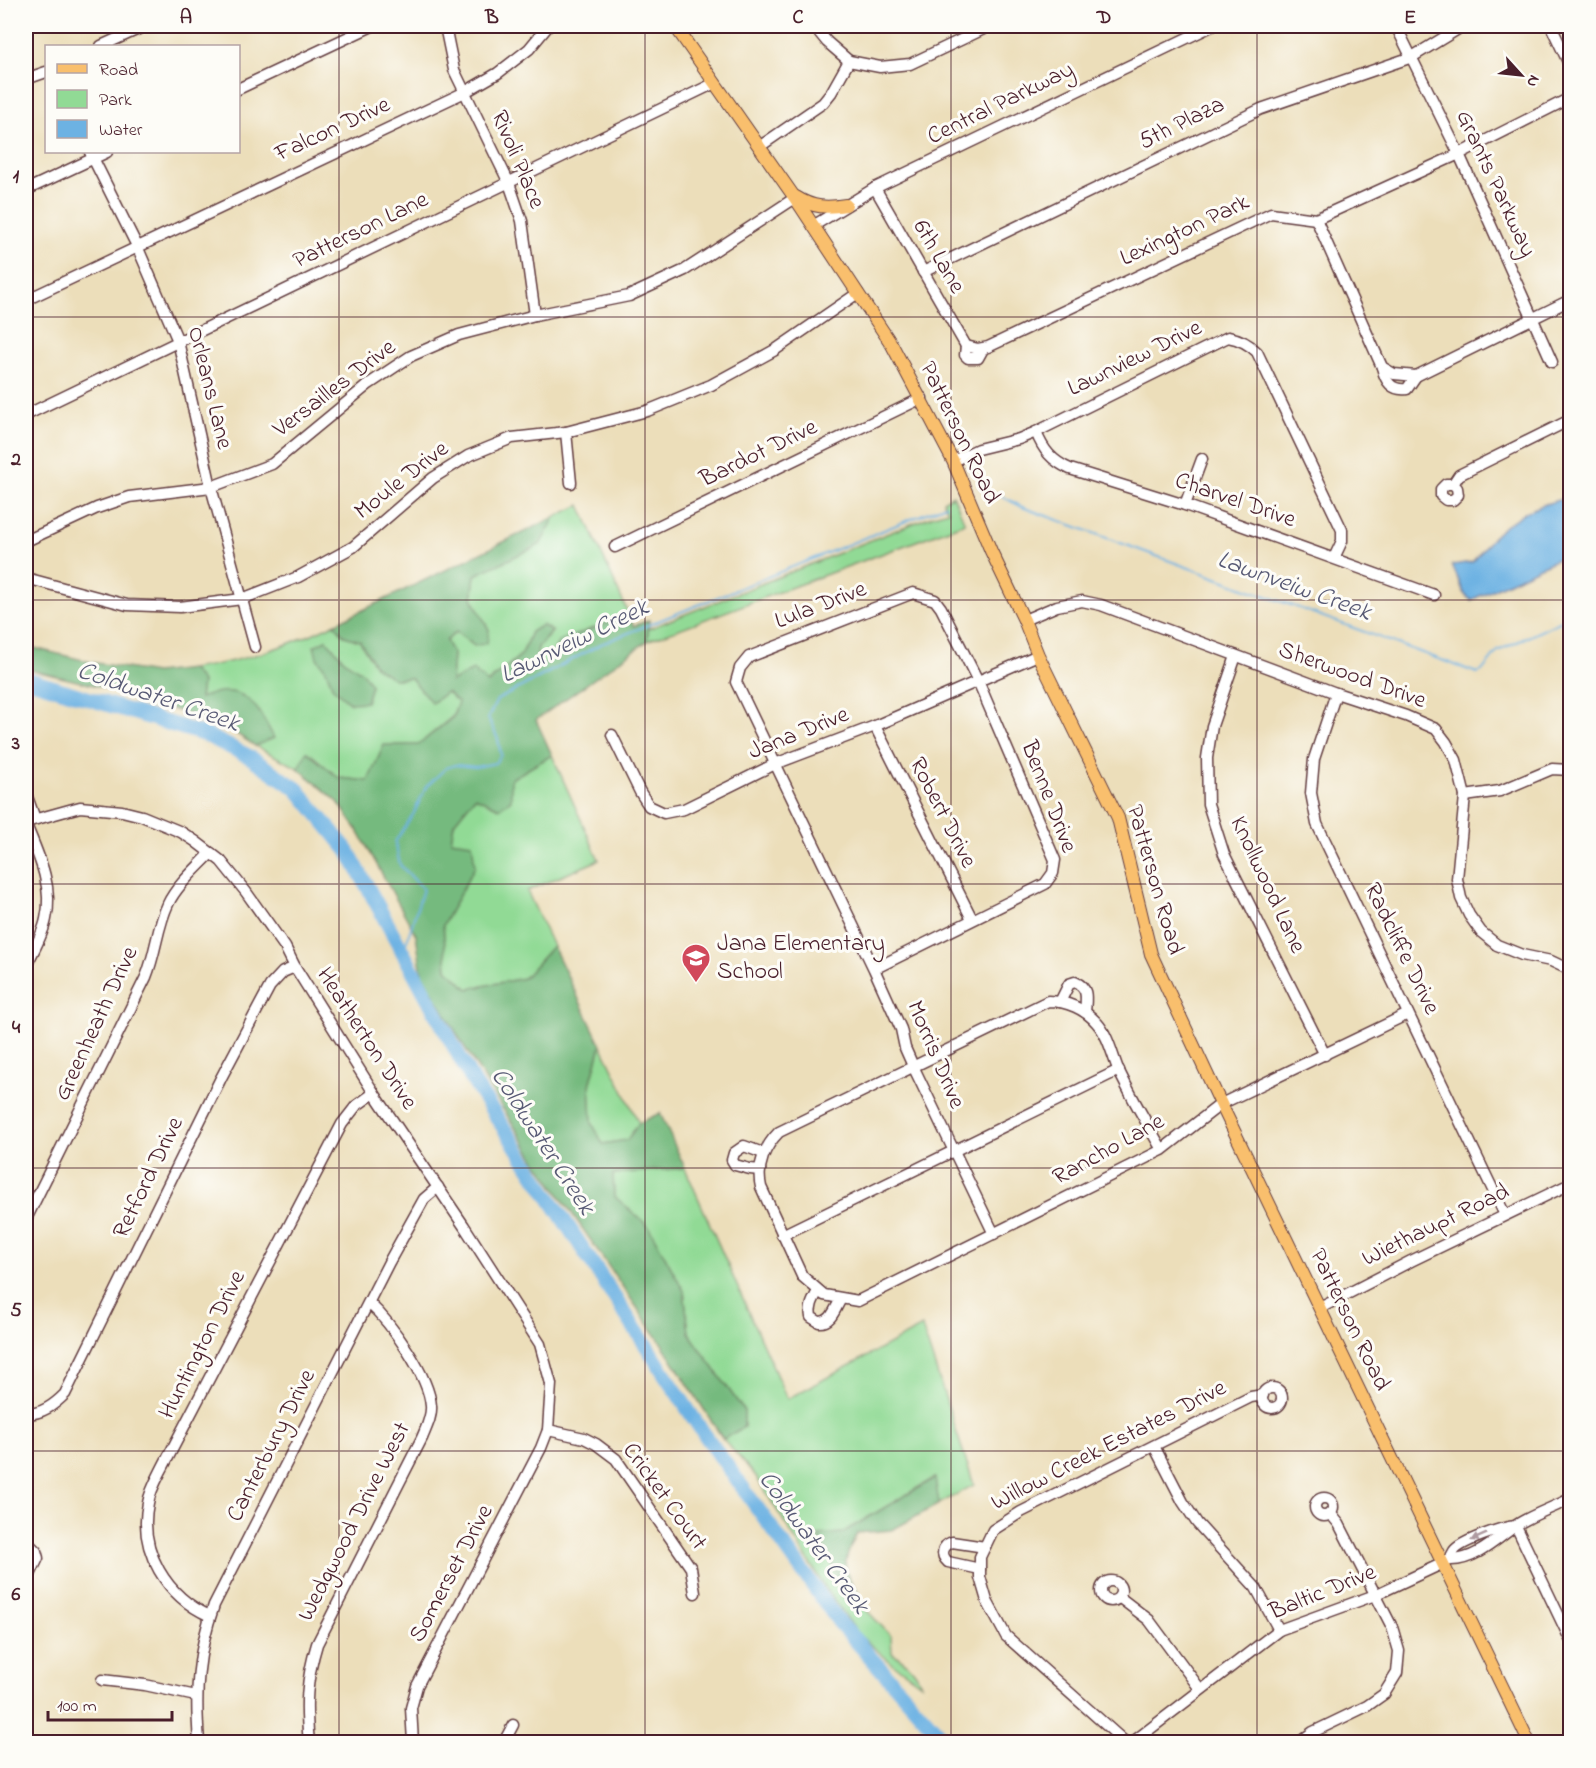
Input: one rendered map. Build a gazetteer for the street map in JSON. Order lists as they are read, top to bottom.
{
  "streets": {
    "main road": ["Patterson Road"],
    "street": [
      "Central Parkway",
      "5th Plaza",
      "Falcon Drive",
      "Rivoli Place",
      "Grants Parkway",
      "Patterson Lane",
      "Lexington Park",
      "6th Lane",
      "Lawnview Drive",
      "Orleans Lane",
      "Versailles Drive",
      "Bardot Drive",
      "Moule Drive",
      "Charvel Drive",
      "Lula Drive",
      "Sherwood Drive",
      "Jana Drive",
      "Benne Drive",
      "Robert Drive",
      "Knollwood Lane",
      "Radcliffe Drive",
      "Greenheath Drive",
      "Heatherton Drive",
      "Morris Drive",
      "Rancho Lane",
      "Retford Drive",
      "Wiethaupt Road",
      "Huntington Drive",
      "Canterbury Drive",
      "Willow Creek Estates Drive",
      "Cricket Court",
      "Wedgwood Drive West",
      "Somerset Drive",
      "Baltic Drive"
    ]
  },
  "crossings": [
    ["Central Parkway", "6th Lane"],
    ["Central Parkway", "Patterson Road"],
    ["5th Plaza", "Grants Parkway"],
    ["5th Plaza", "6th Lane"],
    ["Falcon Drive", "Rivoli Place"],
    ["Falcon Drive", "Orleans Lane"],
    ["Rivoli Place", "Patterson Lane"],
    ["Rivoli Place", "Versailles Drive"],
    ["Patterson Lane", "Orleans Lane"],
    ["Patterson Lane", "Patterson Road"],
    ["Lexington Park", "6th Lane"],
    ["Lawnview Drive", "Patterson Road"],
    ["Lawnview Drive", "Charvel Drive"],
    ["Orleans Lane", "Versailles Drive"],
    ["Orleans Lane", "Moule Drive"],
    ["Versailles Drive", "Patterson Road"],
    ["Patterson Road", "Bardot Drive"],
    ["Patterson Road", "Moule Drive"],
    ["Patterson Road", "Sherwood Drive"],
    ["Patterson Road", "Jana Drive"],
    ["Patterson Road", "Rancho Lane"],
    ["Patterson Road", "Wiethaupt Road"],
    ["Patterson Road", "Baltic Drive"],
    ["Lula Drive", "Jana Drive"],
    ["Lula Drive", "Benne Drive"],
    ["Lula Drive", "Morris Drive"],
    ["Sherwood Drive", "Knollwood Lane"],
    ["Sherwood Drive", "Radcliffe Drive"],
    ["Jana Drive", "Benne Drive"],
    ["Jana Drive", "Robert Drive"],
    ["Jana Drive", "Morris Drive"],
    ["Benne Drive", "Robert Drive"],
    ["Benne Drive", "Morris Drive"],
    ["Knollwood Lane", "Rancho Lane"],
    ["Radcliffe Drive", "Rancho Lane"],
    ["Radcliffe Drive", "Wiethaupt Road"],
    ["Greenheath Drive", "Heatherton Drive"],
    ["Heatherton Drive", "Retford Drive"],
    ["Heatherton Drive", "Huntington Drive"],
    ["Heatherton Drive", "Canterbury Drive"],
    ["Heatherton Drive", "Cricket Court"],
    ["Heatherton Drive", "Somerset Drive"],
    ["Morris Drive", "Rancho Lane"],
    ["Huntington Drive", "Canterbury Drive"],
    ["Canterbury Drive", "Wedgwood Drive West"],
    ["Cricket Court", "Somerset Drive"]
  ],
  "water": ["Lawnveiw Creek", "Coldwater Creek"],
  "places": {
    "school or university": ["Jana Elementary School"]
  },
  "legend": ["Road", "Park", "Water"],
  "scale_bar": "100 m",
  "north": "bottom right",
  "grid": {
    "columns": [
      "A",
      "B",
      "C",
      "D",
      "E"
    ],
    "rows": [
      "1",
      "2",
      "3",
      "4",
      "5",
      "6"
    ]
  }
}
